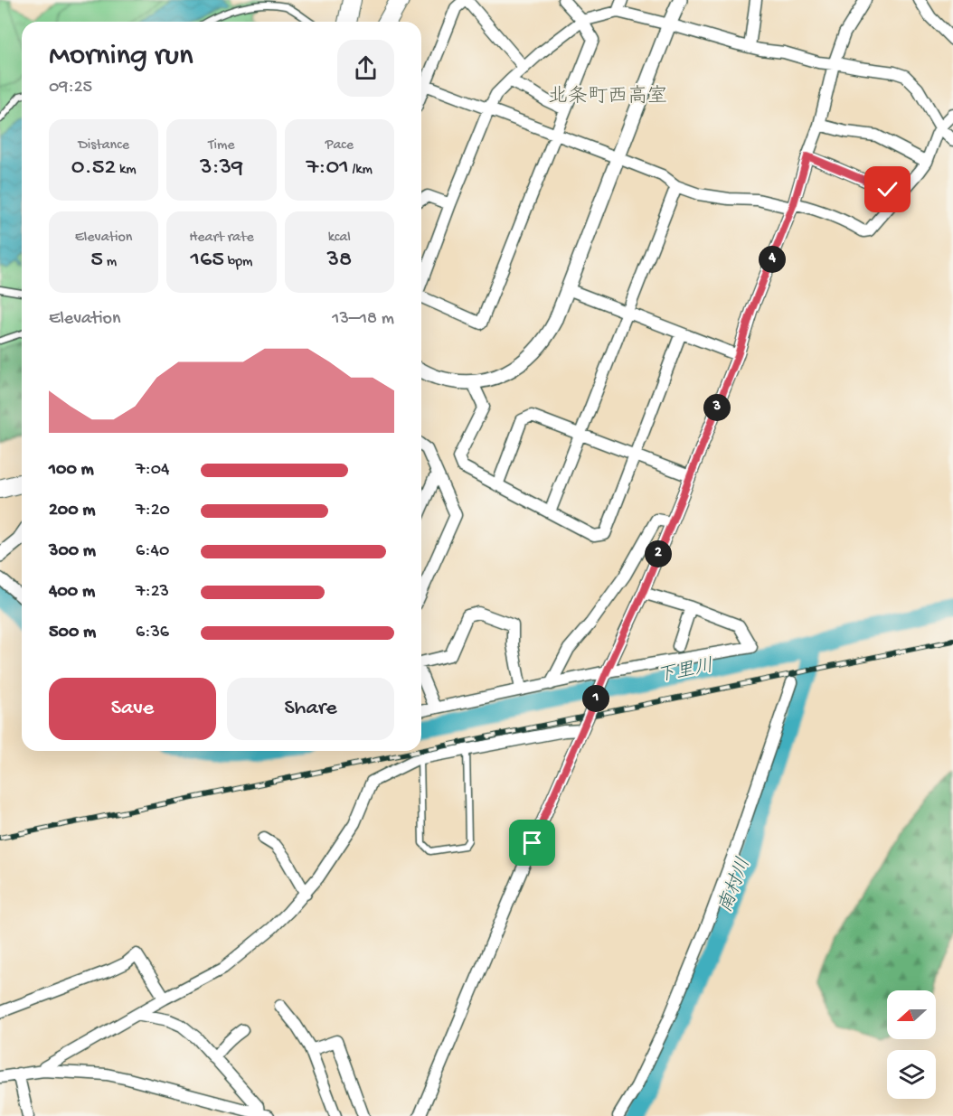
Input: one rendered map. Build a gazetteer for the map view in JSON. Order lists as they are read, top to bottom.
{
  "districts": ["北条町西高室"],
  "water": ["下里川", "南村川"],
  "north": "left",
  "page": {
    "heading": ["Morning run", "09:25"],
    "stats": [
      ["Distance", "0.52 km"],
      ["Time", "3:39"],
      ["Pace", "7:01 /km"],
      ["Elevation", "5 m"],
      ["Heart rate", "165 bpm"],
      ["kcal", "38"]
    ],
    "pins": [
      "4",
      "3",
      "2",
      "1"
    ],
    "chart": ["Elevation", "13–18 m"],
    "list": [
      {
        "name": "100 m",
        "note": "7:04"
      },
      {
        "name": "200 m",
        "note": "7:20"
      },
      {
        "name": "300 m",
        "note": "6:40"
      },
      {
        "name": "400 m",
        "note": "7:23"
      },
      {
        "name": "500 m",
        "note": "6:36"
      }
    ],
    "buttons": ["Save", "Share"]
  }
}
